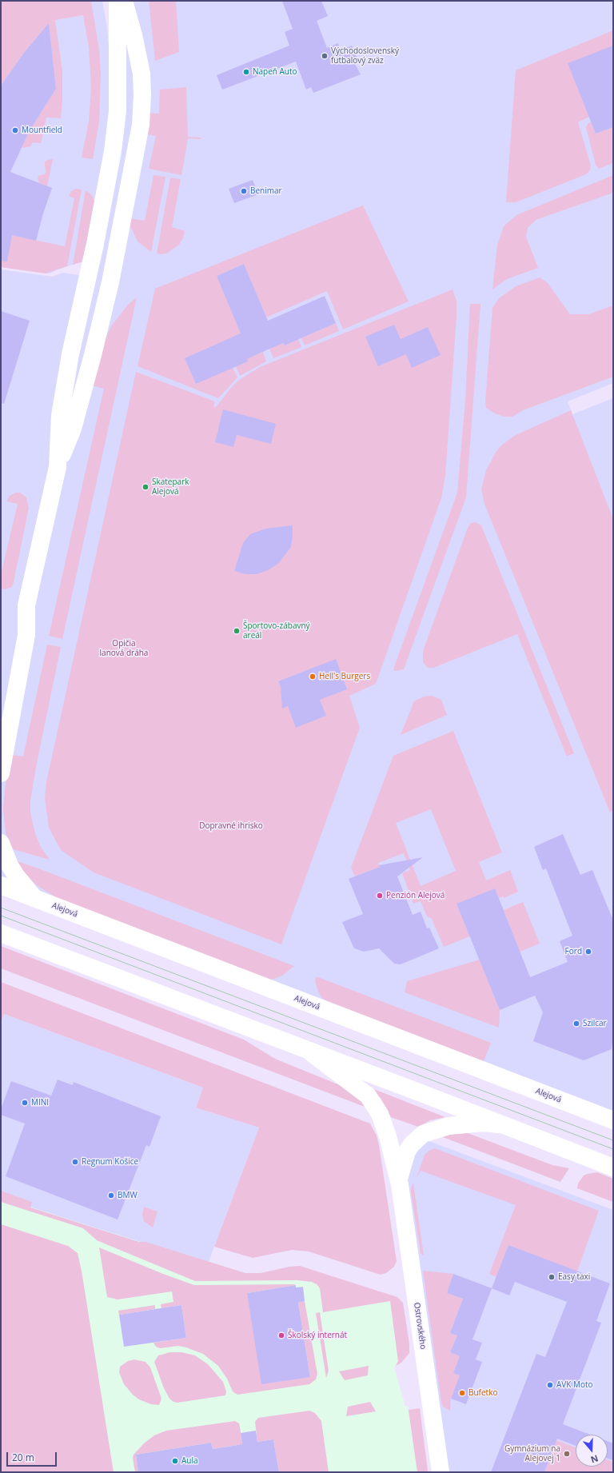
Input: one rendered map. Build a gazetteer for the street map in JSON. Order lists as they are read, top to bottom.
{
  "streets": {
    "street": ["Alejová", "Ostrovského"]
  },
  "parks": ["Opičia lanová dráha", "Dopravné ihrisko"],
  "places": [
    "Východoslovenský futbalový zväz",
    "Napeň Auto",
    "Mountfield",
    "Benimar",
    "Skatepark Alejová",
    "Športovo-zábavný areál",
    "Hell's Burgers",
    "Penzión Alejová",
    "Ford",
    "Szilcar",
    "MINI",
    "Regnum Košice",
    "BMW",
    "Easy taxi",
    "Školský internát",
    "AVK Moto",
    "Bufetko",
    "Gymnázium na Alejovej 1",
    "Aula"
  ],
  "scale_bar": "20 m",
  "north": "bottom"
}
